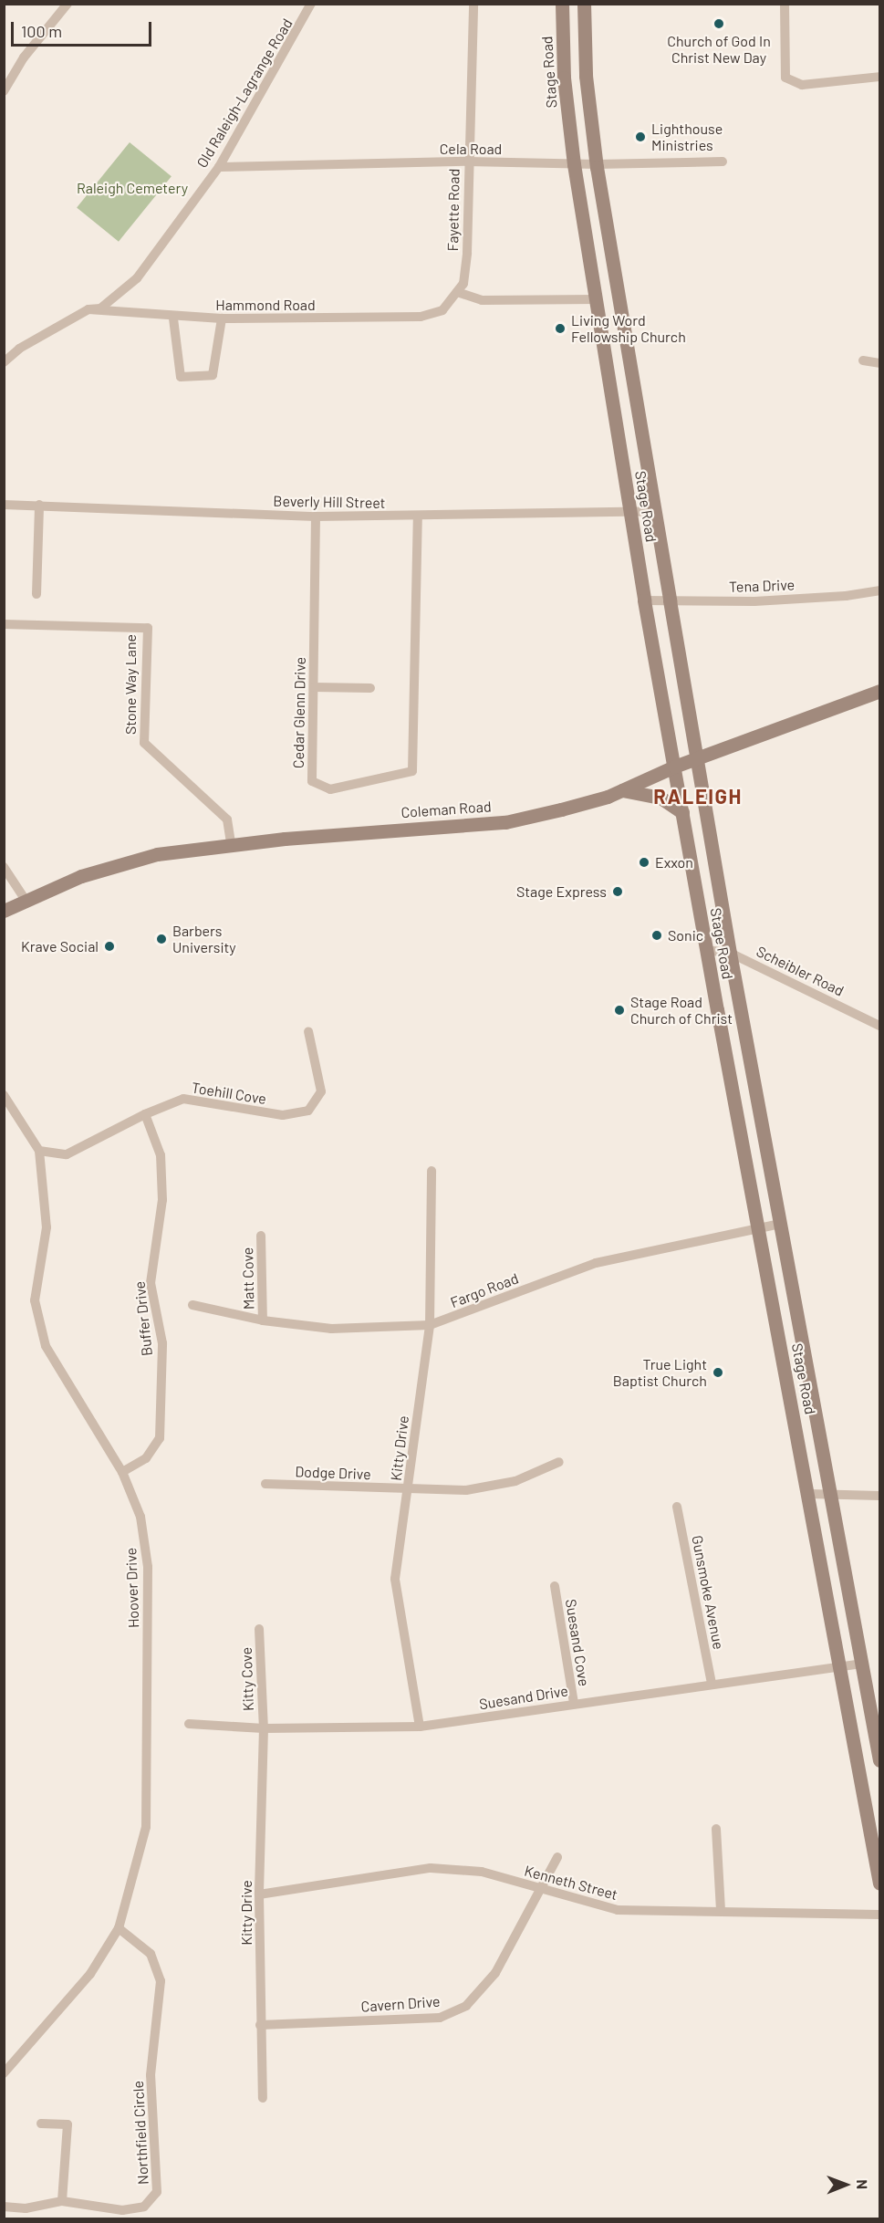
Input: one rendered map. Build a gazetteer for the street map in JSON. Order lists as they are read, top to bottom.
{
  "streets": {
    "main road": ["Stage Road", "Coleman Road"],
    "street": [
      "Old Raleigh-Lagrange Road",
      "Cela Road",
      "Fayette Road",
      "Hammond Road",
      "Beverly Hill Street",
      "Tena Drive",
      "Stone Way Lane",
      "Cedar Glenn Drive",
      "Scheibler Road",
      "Toehill Cove",
      "Matt Cove",
      "Fargo Road",
      "Buffer Drive",
      "Kitty Drive",
      "Dodge Drive",
      "Hoover Drive",
      "Gunsmoke Avenue",
      "Suesand Cove",
      "Kitty Cove",
      "Suesand Drive",
      "Kenneth Street",
      "Cavern Drive",
      "Northfield Circle"
    ]
  },
  "crossings": [
    ["Stage Road", "Cela Road"],
    ["Stage Road", "Beverly Hill Street"],
    ["Stage Road", "Tena Drive"],
    ["Stage Road", "Coleman Road"],
    ["Stage Road", "Scheibler Road"],
    ["Stage Road", "Fargo Road"],
    ["Stage Road", "Suesand Drive"],
    ["Old Raleigh-Lagrange Road", "Cela Road"],
    ["Old Raleigh-Lagrange Road", "Hammond Road"],
    ["Cela Road", "Fayette Road"],
    ["Fayette Road", "Hammond Road"],
    ["Beverly Hill Street", "Cedar Glenn Drive"],
    ["Stone Way Lane", "Coleman Road"],
    ["Toehill Cove", "Buffer Drive"],
    ["Toehill Cove", "Hoover Drive"],
    ["Matt Cove", "Fargo Road"],
    ["Fargo Road", "Kitty Drive"],
    ["Buffer Drive", "Hoover Drive"],
    ["Kitty Drive", "Dodge Drive"],
    ["Kitty Drive", "Kitty Cove"],
    ["Kitty Drive", "Suesand Drive"],
    ["Kitty Drive", "Kenneth Street"],
    ["Kitty Drive", "Cavern Drive"],
    ["Hoover Drive", "Northfield Circle"],
    ["Gunsmoke Avenue", "Suesand Drive"],
    ["Suesand Cove", "Suesand Drive"],
    ["Kitty Cove", "Suesand Drive"],
    ["Kenneth Street", "Cavern Drive"]
  ],
  "districts": ["RALEIGH"],
  "parks": ["Raleigh Cemetery"],
  "places": [
    "Church of God In Christ New Day",
    "Lighthouse Ministries",
    "Living Word Fellowship Church",
    "Exxon",
    "Stage Express",
    "Sonic",
    "Barbers University",
    "Krave Social",
    "Stage Road Church of Christ",
    "True Light Baptist Church"
  ],
  "scale_bar": "100 m",
  "north": "right"
}
